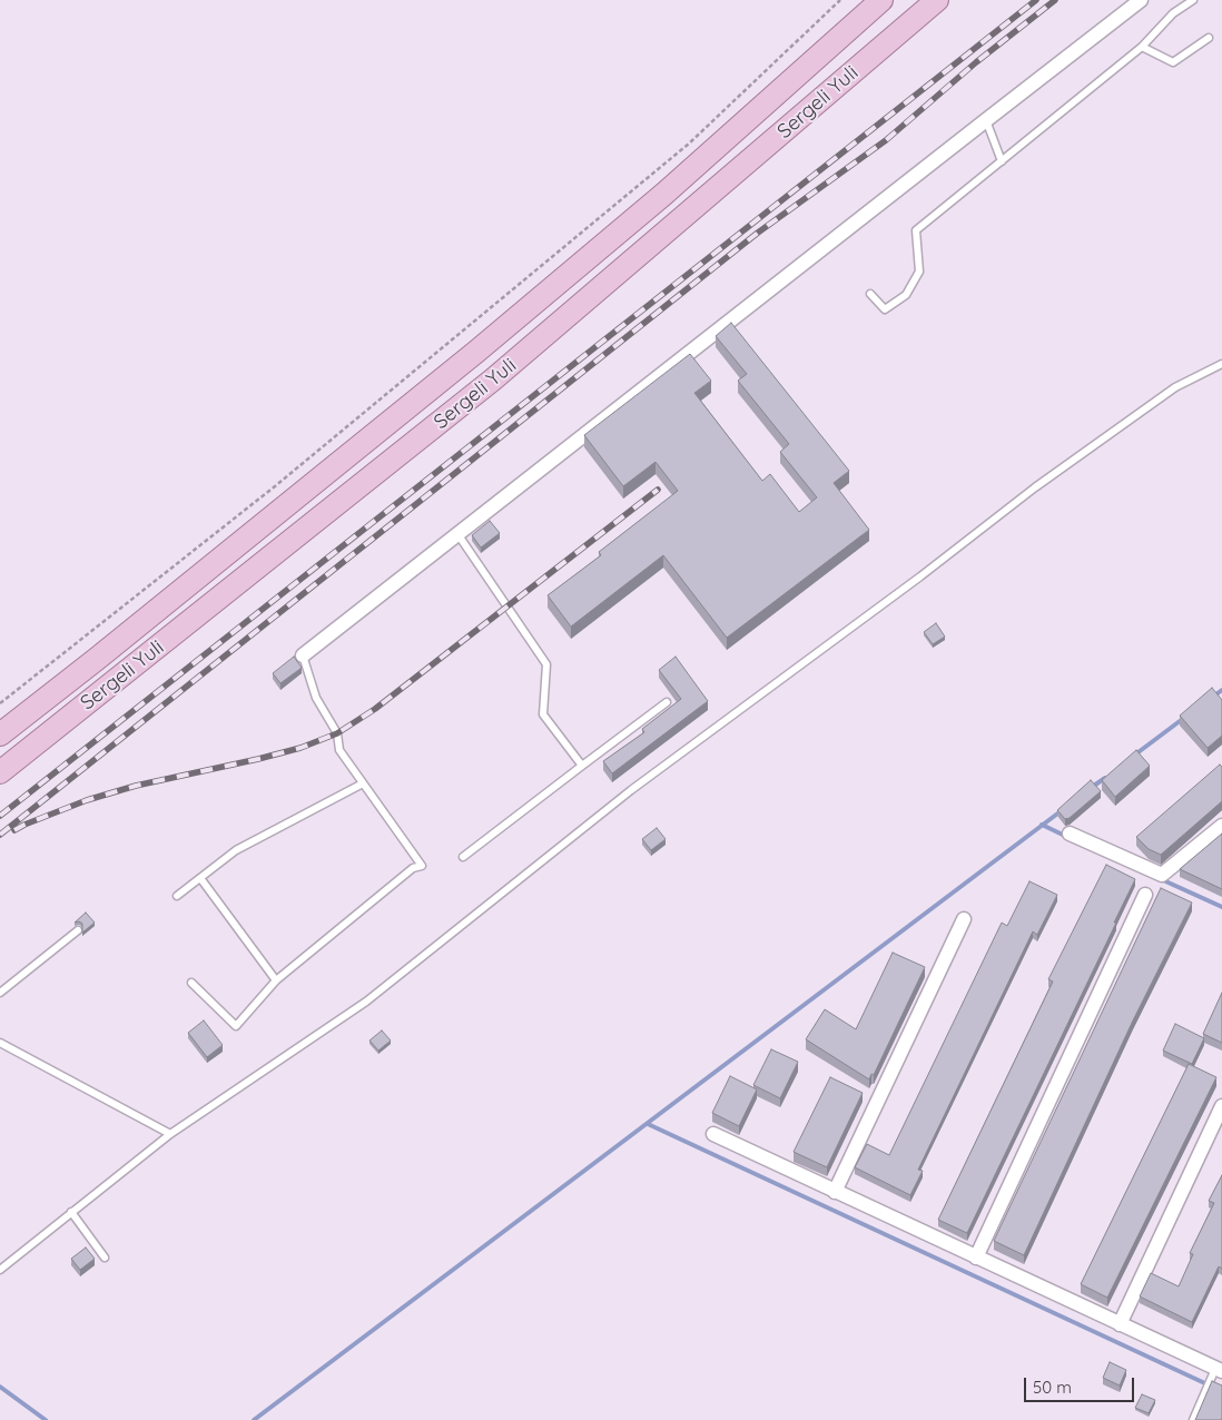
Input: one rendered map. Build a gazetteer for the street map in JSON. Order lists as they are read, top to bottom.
{
  "streets": {
    "main road": ["Sergeli Yuli"]
  },
  "scale_bar": "50 m"
}
